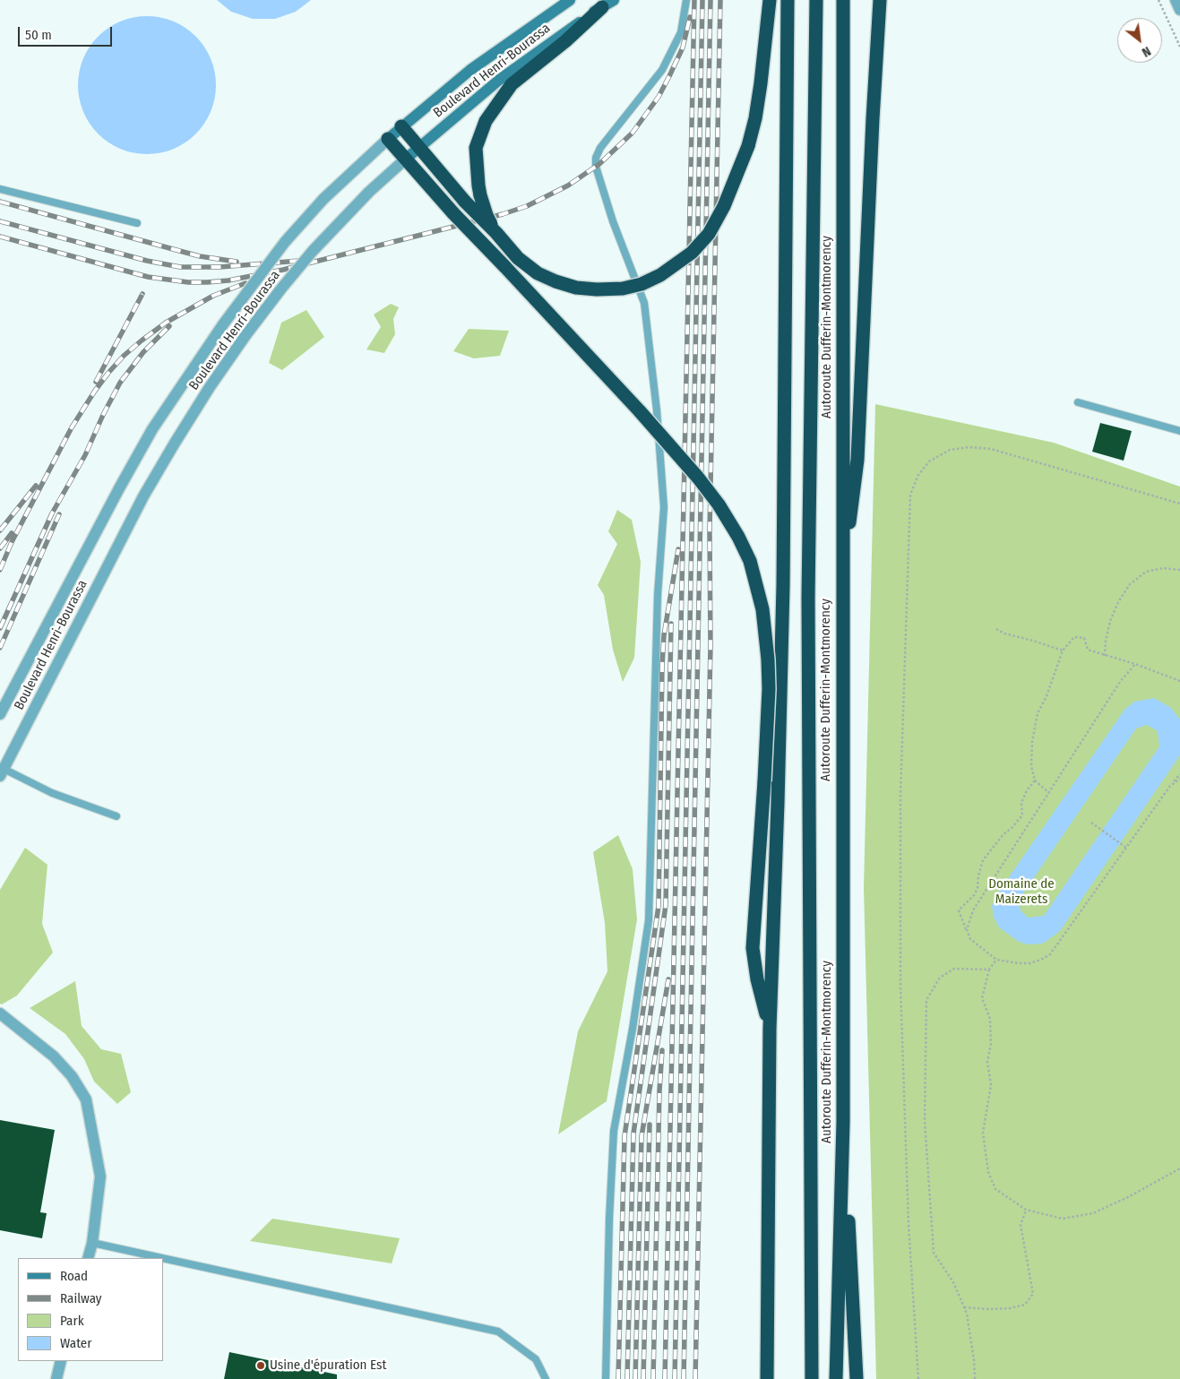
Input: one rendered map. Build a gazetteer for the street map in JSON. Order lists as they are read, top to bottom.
{
  "streets": {
    "highway": ["Autoroute Dufferin-Montmorency"],
    "main road": ["Boulevard Henri-Bourassa"]
  },
  "parks": ["Domaine de Maizerets"],
  "places": ["Usine d'épuration Est"],
  "legend": [
    "Road",
    "Railway",
    "Park",
    "Water"
  ],
  "scale_bar": "50 m",
  "north": "bottom right"
}
